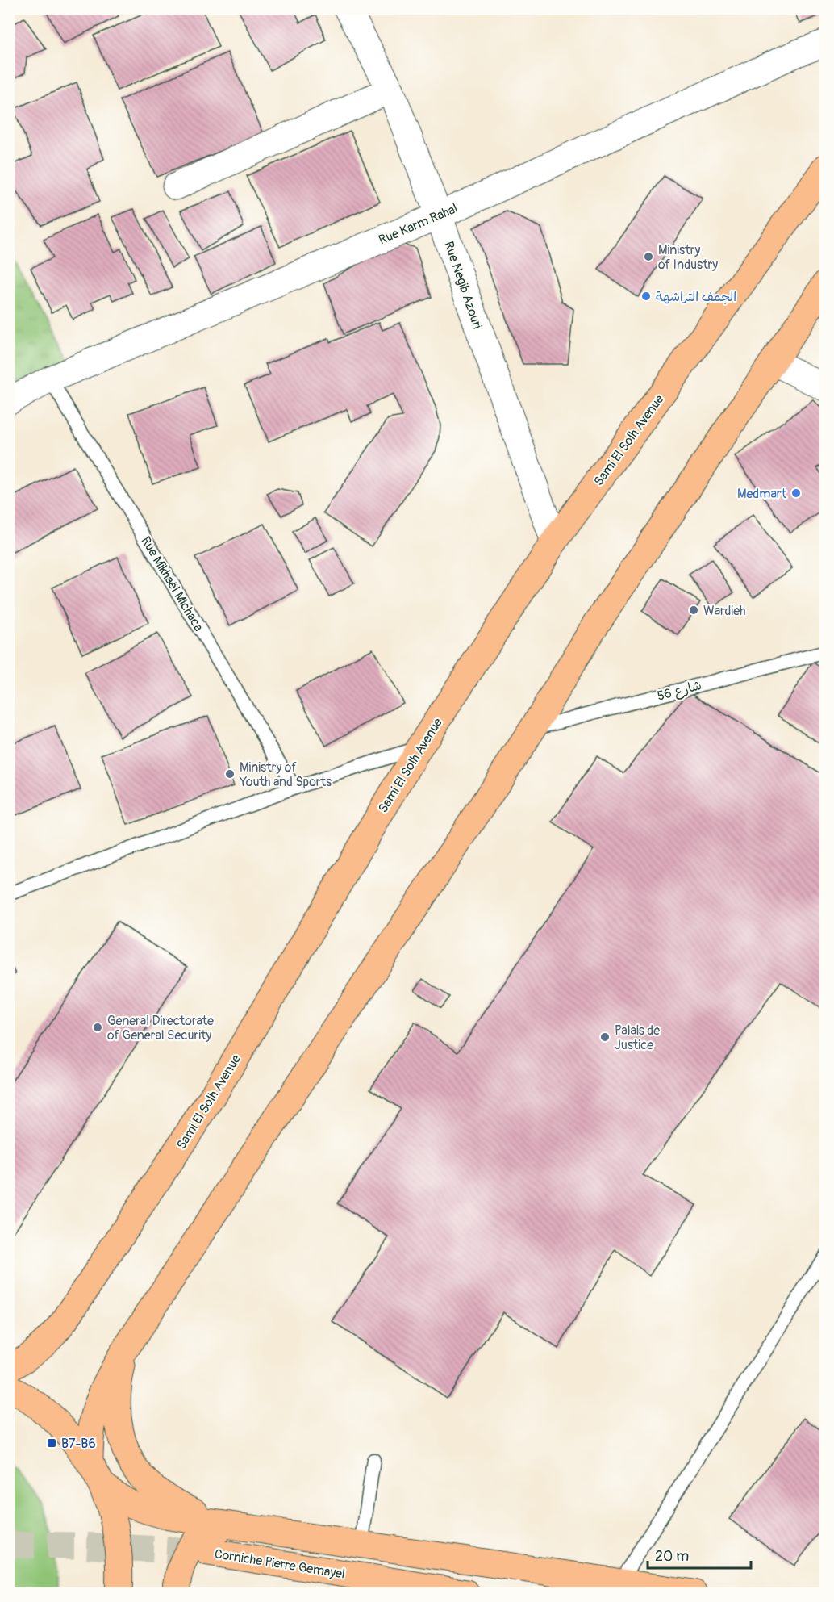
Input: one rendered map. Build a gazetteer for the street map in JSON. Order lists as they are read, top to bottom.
{
  "streets": {
    "highway": ["Sami El Solh Avenue", "Corniche Pierre Gemayel"],
    "street": ["Rue Karm Rahal", "Rue Negib Azouri"],
    "lane": ["Rue Mikhaël Michaca", "شارع 56"]
  },
  "crossings": [
    ["Rue Karm Rahal", "Rue Negib Azouri"],
    ["Rue Karm Rahal", "Rue Mikhaël Michaca"],
    ["Rue Negib Azouri", "Sami El Solh Avenue"]
  ],
  "places": {
    "other": [
      "Ministry of Industry",
      "الجمف التراشهة",
      "Medmart",
      "Wardieh",
      "Ministry of Youth and Sports",
      "General Directorate of General Security",
      "Palais de Justice"
    ],
    "transit": ["B7-B6"]
  },
  "scale_bar": "20 m"
}
